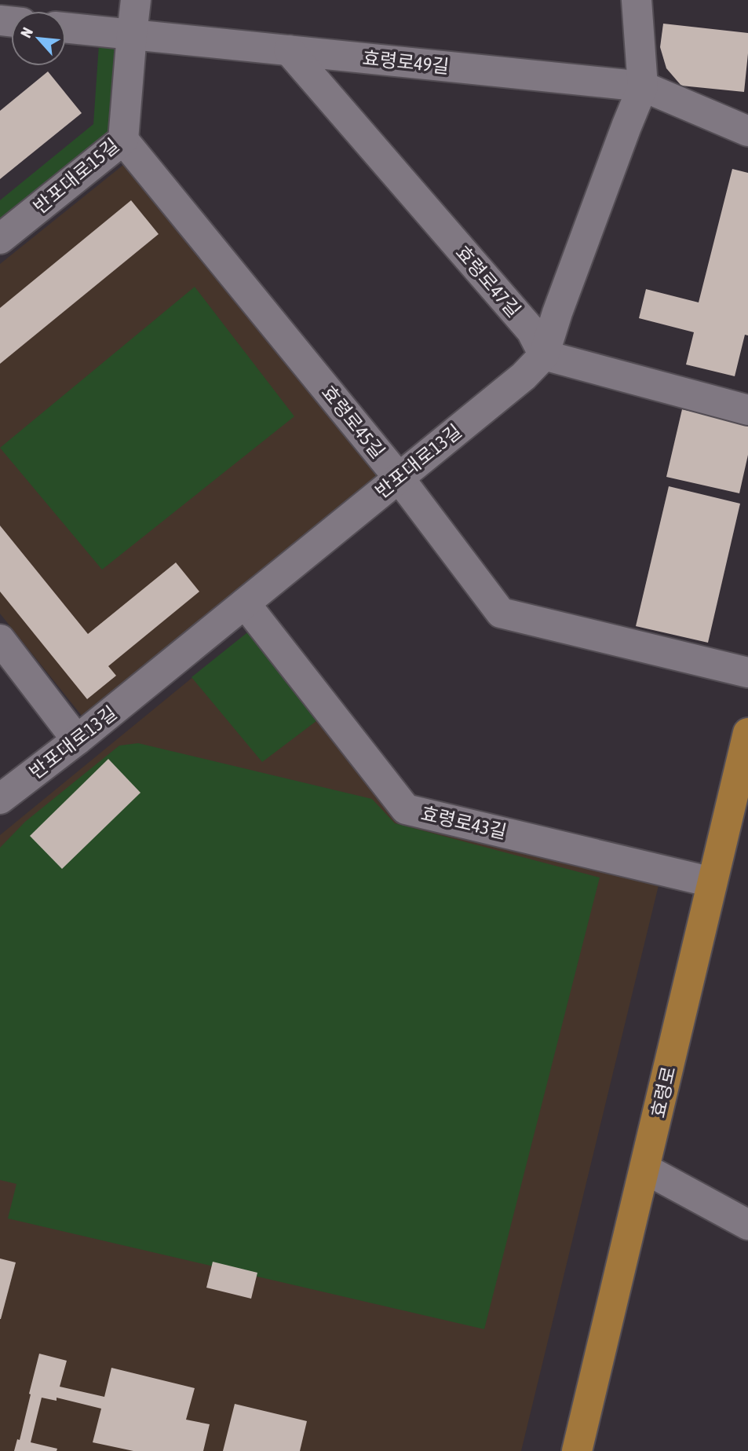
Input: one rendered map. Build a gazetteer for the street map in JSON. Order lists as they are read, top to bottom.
{
  "streets": {
    "main road": ["효령로"],
    "street": [
      "효령로49길",
      "반포대로15길",
      "효령로47길",
      "효령로45길",
      "반포대로13길",
      "효령로43길"
    ]
  },
  "crossings": [
    ["효령로49길", "반포대로15길"],
    ["효령로49길", "효령로47길"],
    ["효령로49길", "반포대로13길"],
    ["반포대로15길", "효령로45길"],
    ["효령로47길", "반포대로13길"],
    ["효령로45길", "반포대로13길"],
    ["반포대로13길", "효령로43길"],
    ["효령로43길", "효령로"]
  ],
  "north": "top left"
}
